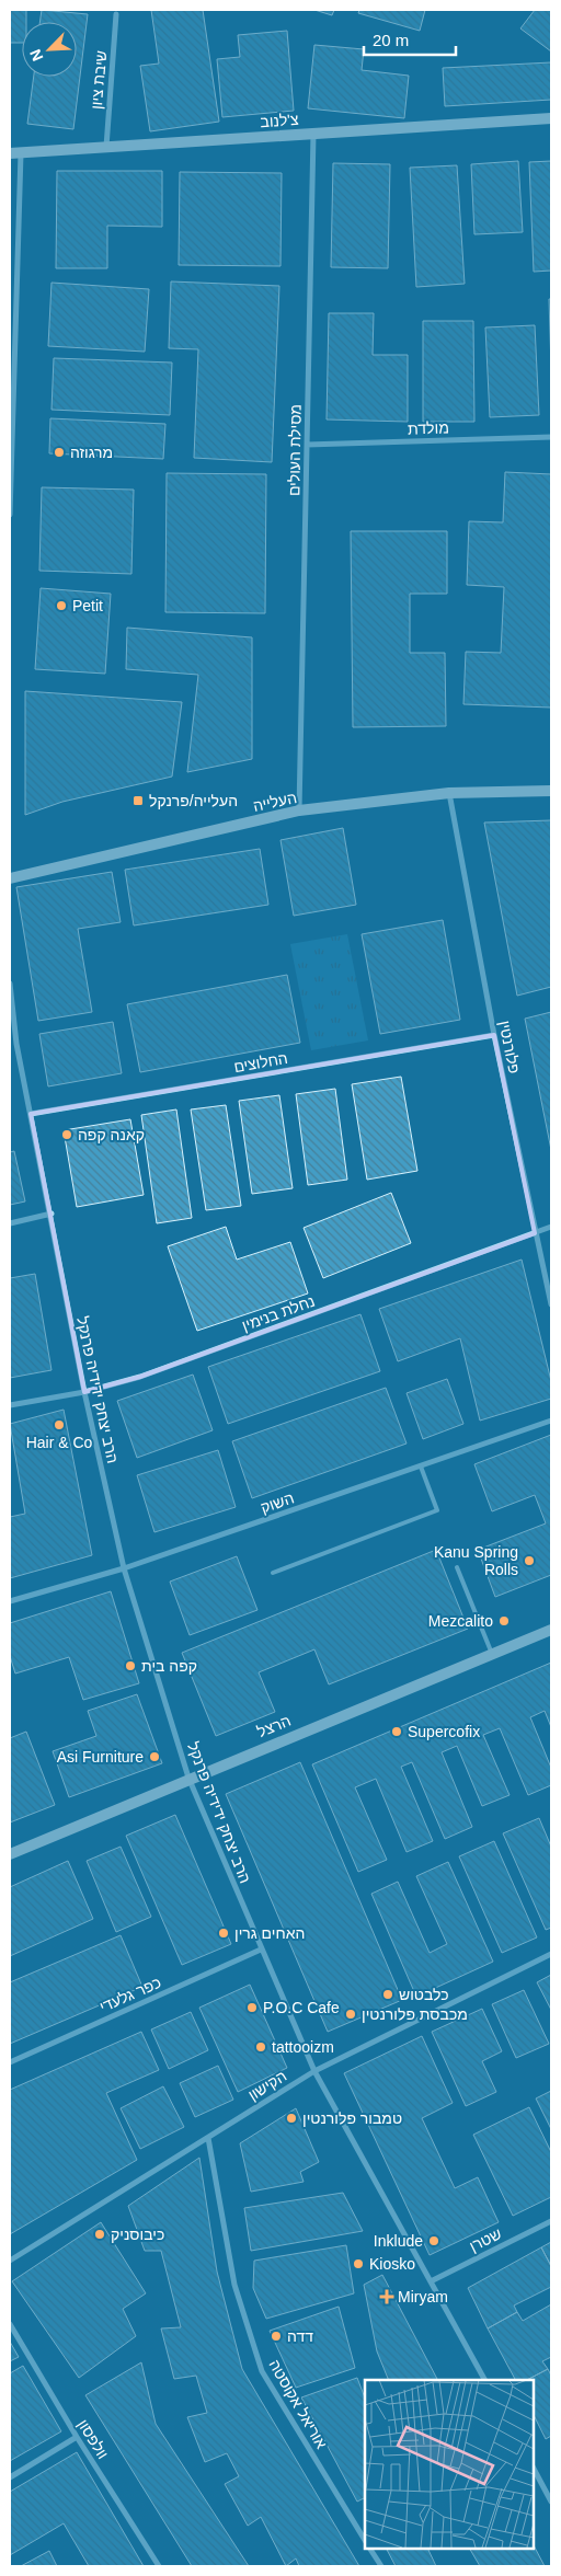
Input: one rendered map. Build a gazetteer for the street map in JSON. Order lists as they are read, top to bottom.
{
  "streets": {
    "street": [
      "שיבת ציון",
      "צ'לנוב",
      "מולדת",
      "מסילת העולים",
      "העלייה",
      "פלורנטין",
      "החלוצים",
      "נחלת בנימין",
      "הרב יצחק ידידיה פרנקל",
      "השוק",
      "הרצל",
      "כפר גלעדי",
      "הקישון",
      "שטרן",
      "אוריאל אקוסטה",
      "וולפסון"
    ]
  },
  "crossings": [
    ["שיבת ציון", "צ'לנוב"],
    ["צ'לנוב", "מסילת העולים"],
    ["מולדת", "מסילת העולים"],
    ["מסילת העולים", "העלייה"],
    ["העלייה", "פלורנטין"],
    ["פלורנטין", "החלוצים"],
    ["פלורנטין", "נחלת בנימין"],
    ["החלוצים", "הרב יצחק ידידיה פרנקל"],
    ["נחלת בנימין", "הרב יצחק ידידיה פרנקל"],
    ["הרב יצחק ידידיה פרנקל", "השוק"],
    ["הרב יצחק ידידיה פרנקל", "הרצל"],
    ["הרב יצחק ידידיה פרנקל", "כפר גלעדי"],
    ["הרב יצחק ידידיה פרנקל", "הקישון"],
    ["הרב יצחק ידידיה פרנקל", "שטרן"],
    ["הקישון", "אוריאל אקוסטה"]
  ],
  "places": {
    "other": [
      "מרגוזה",
      "Petit",
      "קאנה קפה",
      "Hair & Co",
      "Kanu Spring Rolls",
      "Mezcalito",
      "קפה בית",
      "Supercofix",
      "Asi Furniture",
      "האחים גרין",
      "כלבטוש",
      "P.O.C Cafe",
      "מכבסת פלורנטין",
      "tattooizm",
      "טמבור פלורנטין",
      "כיבוסניק",
      "Inklude",
      "Kiosko",
      "דדה"
    ],
    "transit": ["העלייה/פרנקל"],
    "health": ["Miryam"]
  },
  "scale_bar": "20 m",
  "north": "bottom left"
}
